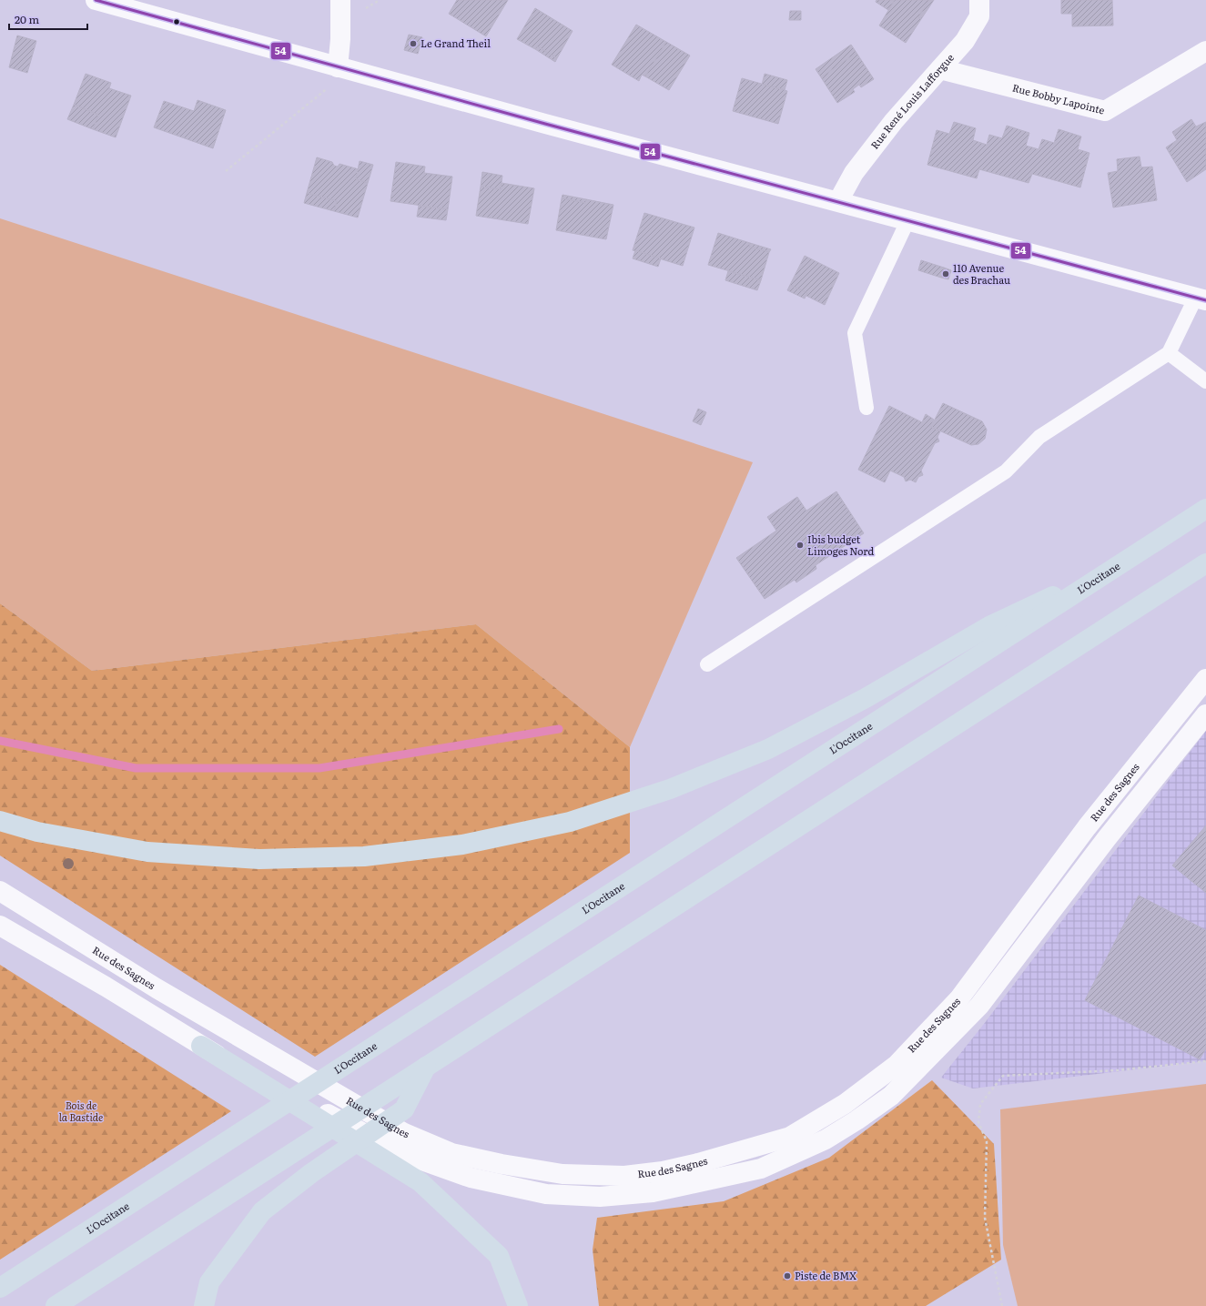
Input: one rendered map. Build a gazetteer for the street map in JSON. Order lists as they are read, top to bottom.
{
  "streets": {
    "highway": ["L'Occitane"],
    "street": ["Rue Bobby Lapointe", "Rue René Louis Lafforgue", "Rue des Sagnes"]
  },
  "crossings": [
    ["Rue Bobby Lapointe", "Rue René Louis Lafforgue"]
  ],
  "parks": ["Bois de la Bastide"],
  "places": [
    "Le Grand Theil",
    "110 Avenue des Brachau",
    "Ibis budget Limoges Nord",
    "Piste de BMX"
  ],
  "lines": ["transit line 54"],
  "scale_bar": "20 m"
}
